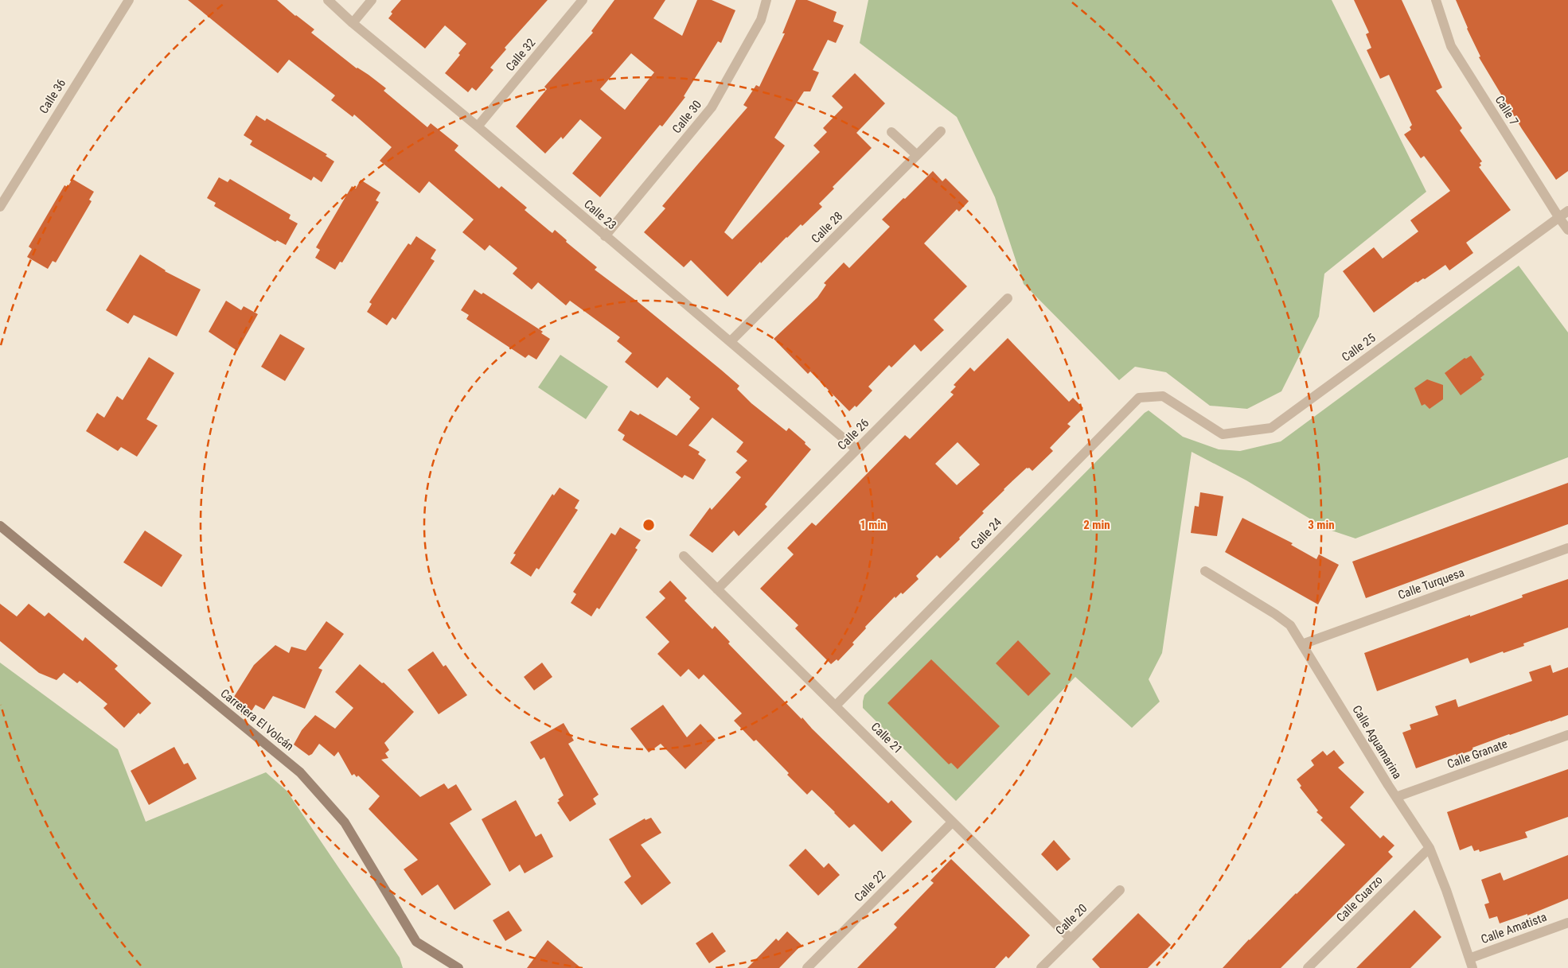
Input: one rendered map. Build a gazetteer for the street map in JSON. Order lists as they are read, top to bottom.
{
  "streets": {
    "street": [
      "Calle 32",
      "Calle 36",
      "Calle 7",
      "Calle 30",
      "Calle 23",
      "Calle 28",
      "Calle 25",
      "Calle 26",
      "Calle 24",
      "Calle Turquesa",
      "Carretera El Volcán",
      "Calle 21",
      "Calle Aguamarina",
      "Calle Granate",
      "Calle 22",
      "Calle Cuarzo",
      "Calle 20",
      "Calle Amatista"
    ]
  },
  "crossings": [
    ["Calle 32", "Calle 23"],
    ["Calle 7", "Calle 25"],
    ["Calle 30", "Calle 23"],
    ["Calle 23", "Calle 28"],
    ["Calle 23", "Calle 26"],
    ["Calle 25", "Calle 24"],
    ["Calle 26", "Calle 21"],
    ["Calle 24", "Calle 21"],
    ["Calle Turquesa", "Calle Aguamarina"],
    ["Calle 21", "Calle 22"],
    ["Calle 21", "Calle 20"],
    ["Calle Aguamarina", "Calle Granate"],
    ["Calle Aguamarina", "Calle Cuarzo"],
    ["Calle Aguamarina", "Calle Amatista"]
  ],
  "rings": ["1 min", "2 min", "3 min"]
}
